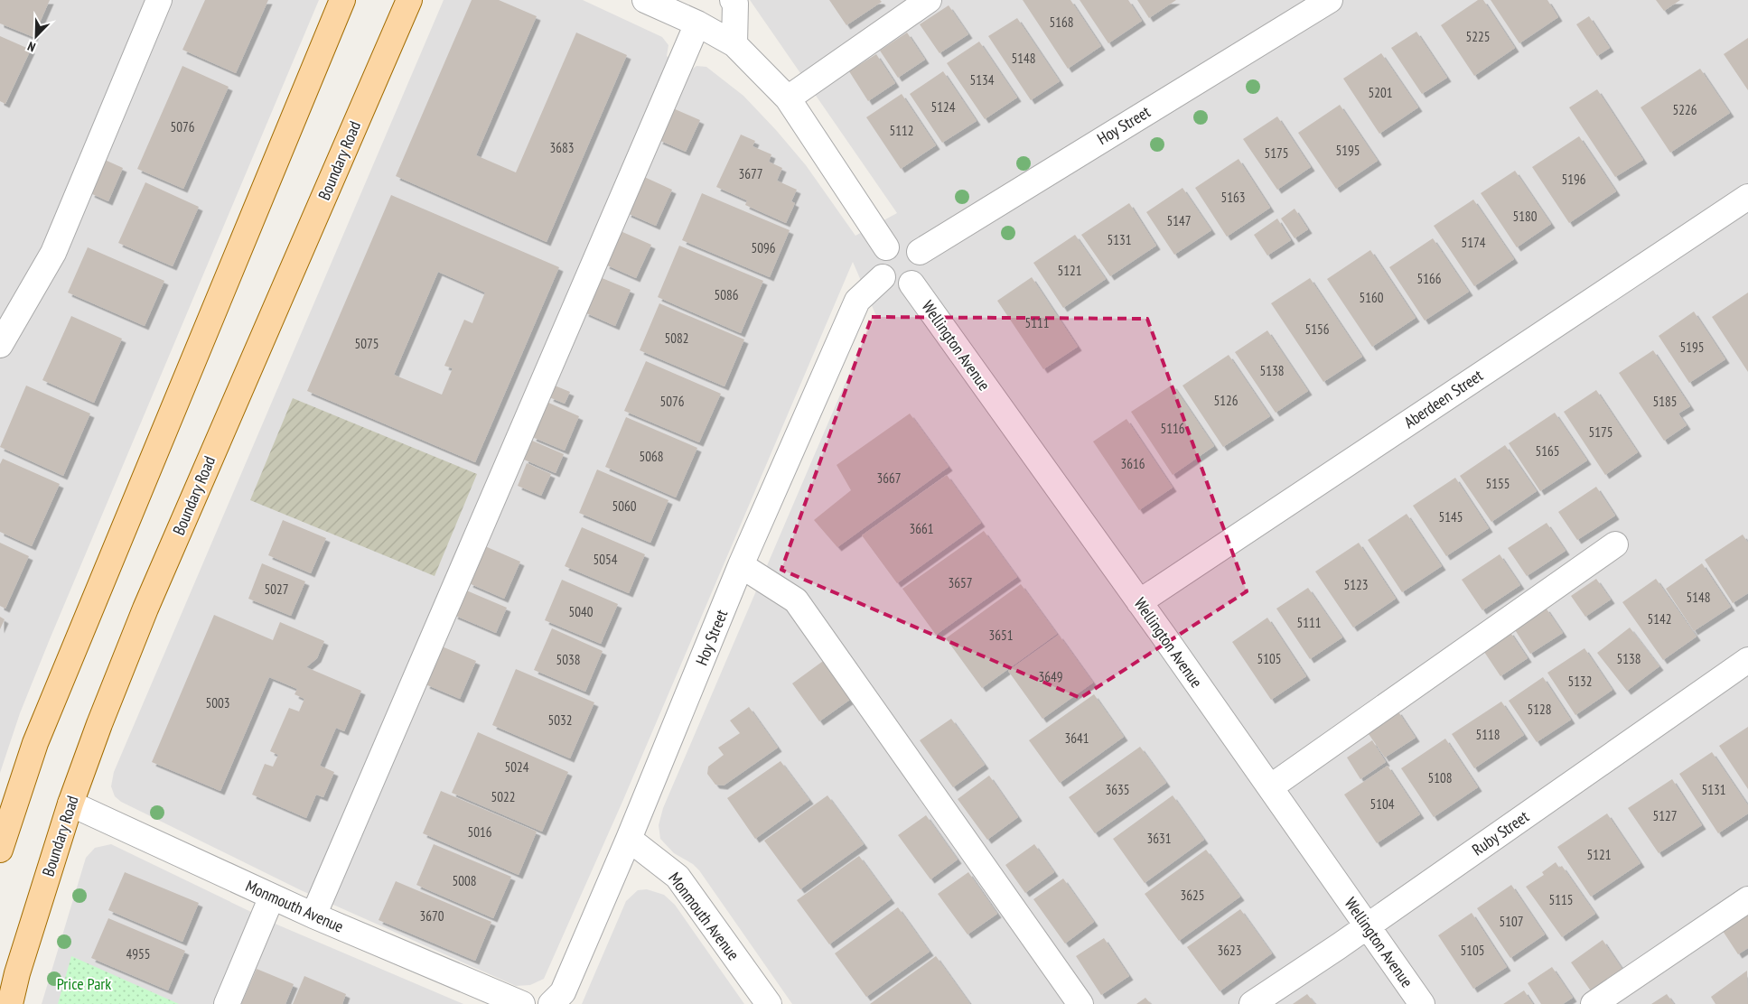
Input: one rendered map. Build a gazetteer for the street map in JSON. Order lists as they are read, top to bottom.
{
  "streets": {
    "main road": ["Boundary Road"],
    "street": [
      "Hoy Street",
      "Wellington Avenue",
      "Aberdeen Street",
      "Ruby Street",
      "Monmouth Avenue"
    ]
  },
  "crossings": [
    ["Hoy Street", "Wellington Avenue"],
    ["Hoy Street", "Monmouth Avenue"],
    ["Boundary Road", "Monmouth Avenue"],
    ["Wellington Avenue", "Aberdeen Street"],
    ["Wellington Avenue", "Ruby Street"]
  ],
  "parks": ["Price Park"],
  "house_numbers": [
    "5168",
    "5225",
    "5148",
    "5134",
    "5201",
    "5124",
    "5226",
    "5076",
    "5112",
    "3683",
    "5195",
    "5175",
    "3677",
    "5196",
    "5163",
    "5180",
    "5147",
    "5131",
    "5174",
    "5096",
    "5121",
    "5166",
    "5086",
    "5160",
    "5111",
    "5156",
    "5082",
    "5075",
    "5195",
    "5138",
    "5126",
    "5076",
    "5185",
    "5116",
    "5175",
    "5165",
    "5068",
    "3616",
    "3667",
    "5155",
    "5060",
    "5145",
    "3661",
    "5054",
    "3657",
    "5123",
    "5027",
    "5148",
    "5040",
    "5142",
    "5111",
    "3651",
    "5105",
    "5138",
    "5038",
    "3649",
    "5132",
    "5003",
    "5128",
    "5032",
    "5118",
    "3641",
    "5024",
    "5108",
    "3635",
    "5131",
    "5022",
    "5104",
    "5127",
    "5016",
    "3631",
    "5121",
    "5008",
    "3625",
    "5115",
    "3670",
    "5107",
    "3623",
    "5105",
    "4955"
  ],
  "north": "bottom left"
}
